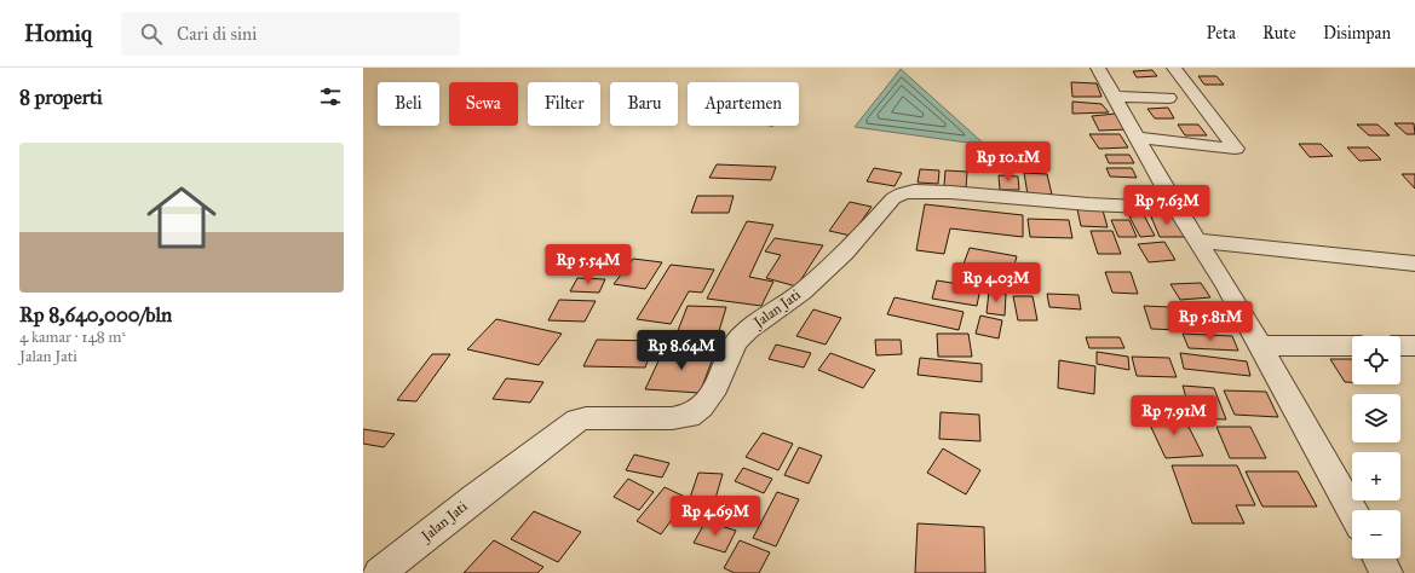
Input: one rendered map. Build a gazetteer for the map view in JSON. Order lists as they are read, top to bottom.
{
  "streets": {
    "street": ["Jalan Jati"]
  },
  "page": {
    "header": "Homiq",
    "search": "Cari di sini",
    "nav": ["Peta", "Rute", "Disimpan"],
    "heading": "8 properti",
    "chip": [
      "Beli",
      "Sewa",
      "Filter",
      "Baru",
      "Apartemen"
    ],
    "list": [
      {
        "name": "Rp 8,640,000/bln",
        "note": "4 kamar · 148 m² · Jalan Jati"
      }
    ],
    "price": [
      "Rp 10.1M",
      "Rp 7.63M",
      "Rp 5.54M",
      "Rp 4.03M",
      "Rp 5.81M",
      "Rp 8.64M",
      "Rp 7.91M",
      "Rp 4.69M"
    ],
    "map_buttons": ["+", "−"]
  }
}
